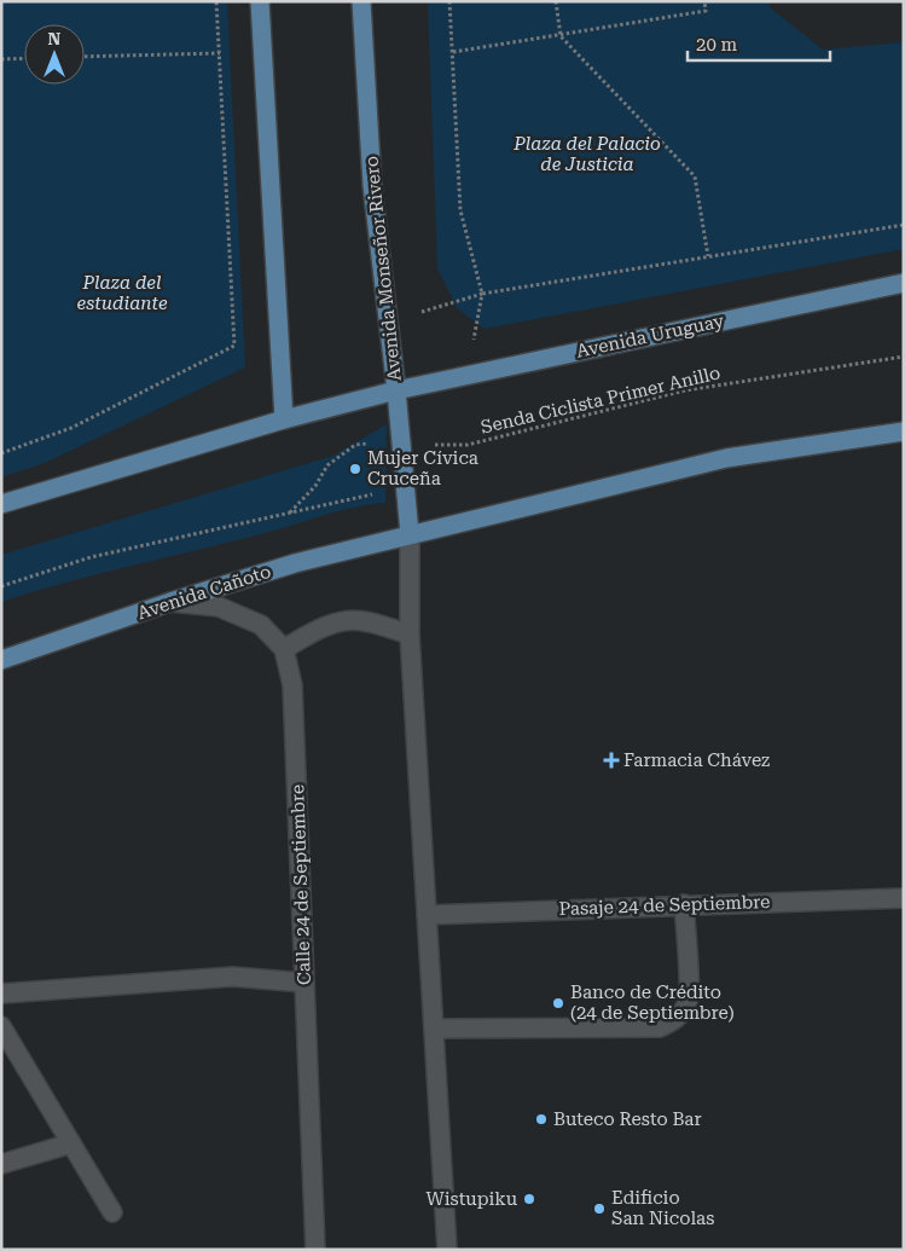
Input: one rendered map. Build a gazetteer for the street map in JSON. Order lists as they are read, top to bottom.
{
  "streets": {
    "main road": ["Avenida Monseñor Rivero", "Avenida Uruguay", "Avenida Cañoto"],
    "street": ["Calle 24 de Septiembre", "Pasaje 24 de Septiembre"],
    "path": ["Senda Ciclista Primer Anillo"]
  },
  "crossings": [
    ["Avenida Monseñor Rivero", "Avenida Uruguay"],
    ["Avenida Monseñor Rivero", "Senda Ciclista Primer Anillo"],
    ["Avenida Monseñor Rivero", "Avenida Cañoto"]
  ],
  "parks": ["Plaza del Palacio de Justicia", "Plaza del estudiante"],
  "places": {
    "other": [
      "Mujer Cívica Cruceña",
      "Banco de Crédito (24 de Septiembre)",
      "Buteco Resto Bar",
      "Wistupiku",
      "Edificio San Nicolas"
    ],
    "health": ["Farmacia Chávez"]
  },
  "scale_bar": "20 m",
  "north": "top"
}
